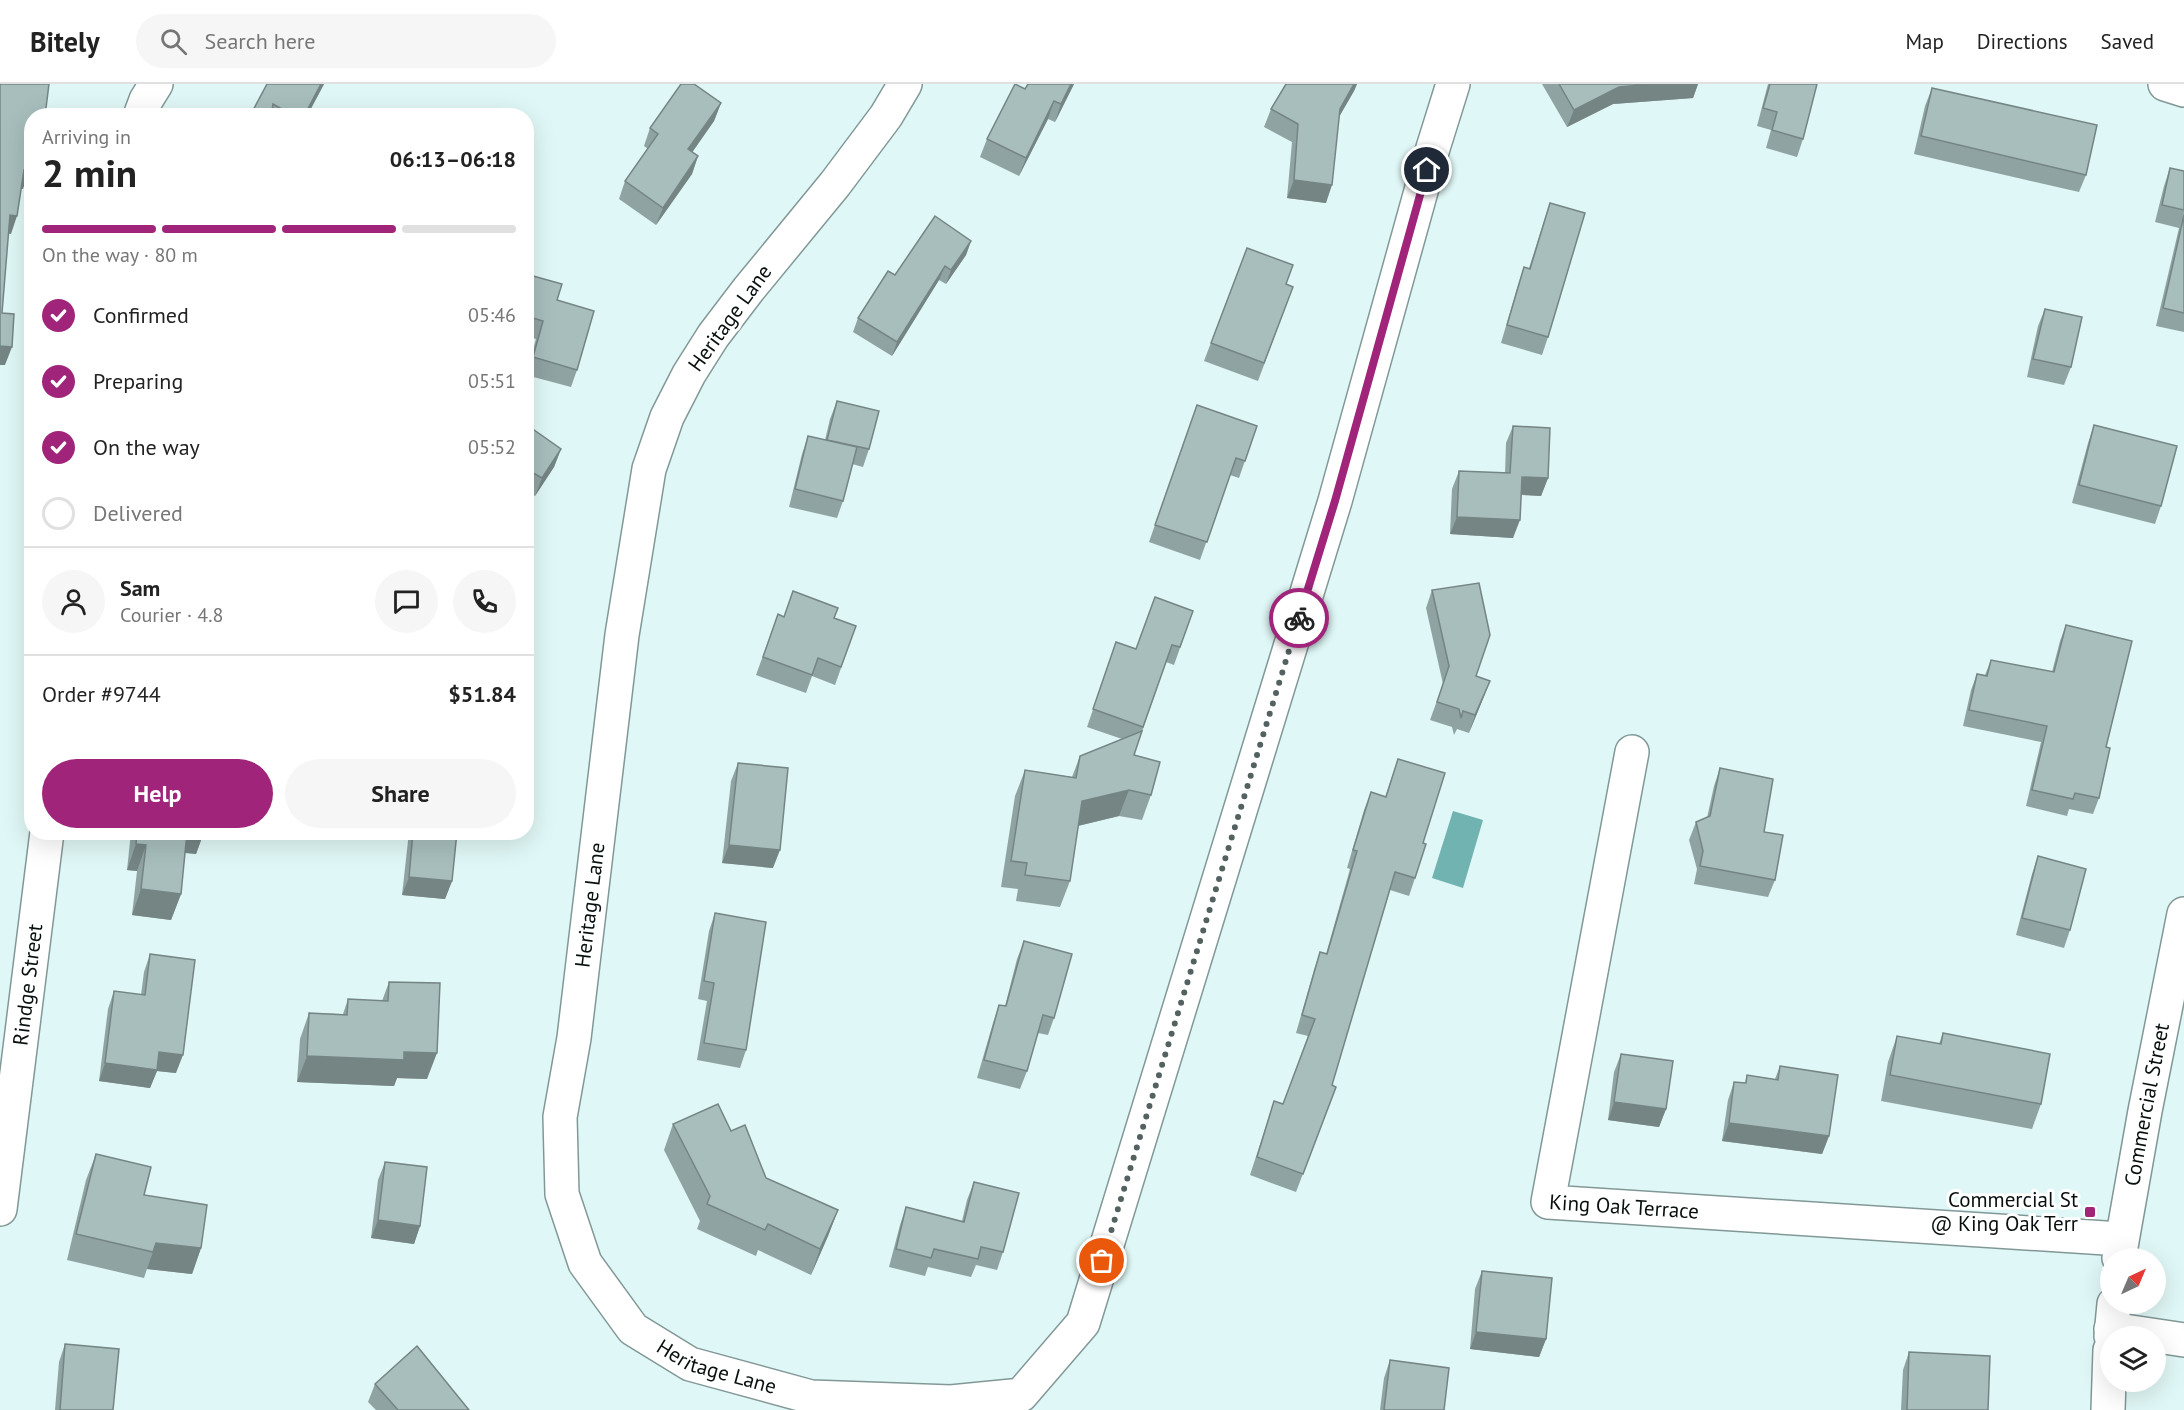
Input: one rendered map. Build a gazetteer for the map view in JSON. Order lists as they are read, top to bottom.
{
  "streets": {
    "street": [
      "Heritage Lane",
      "Rindge Street",
      "Commercial Street",
      "King Oak Terrace"
    ]
  },
  "places": {
    "transit": ["Commercial St @ King Oak Terr"]
  },
  "north": "top right",
  "page": {
    "header": "Bitely",
    "search": "Search here",
    "nav": ["Map", "Directions", "Saved"],
    "heading": ["2 min", "Arriving in", "06:13–06:18"],
    "panel": [
      "Sam",
      "Courier · 4.8",
      "Order #9744",
      "$51.84"
    ],
    "bar": "On the way · 80 m",
    "list": [
      ["Confirmed", "05:46"],
      ["Preparing", "05:51"],
      ["On the way", "05:52"],
      "Delivered"
    ],
    "buttons": ["Help", "Share"]
  }
}
